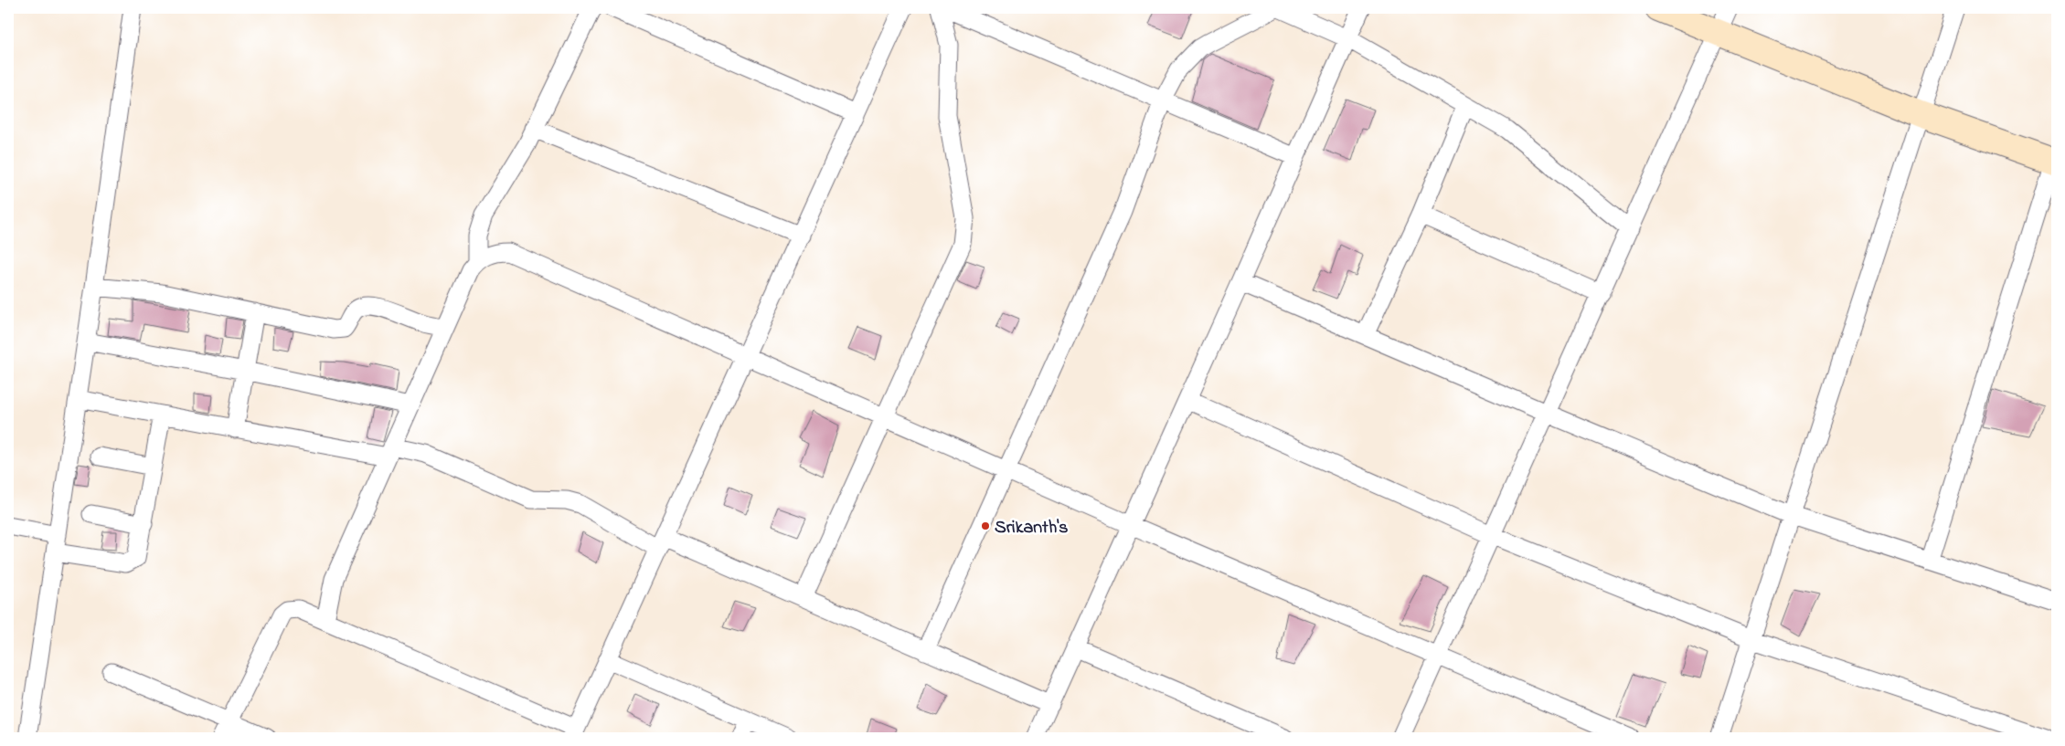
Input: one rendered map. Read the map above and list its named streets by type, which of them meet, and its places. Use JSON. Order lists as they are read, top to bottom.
{
  "places": ["Srikanth's"]
}
